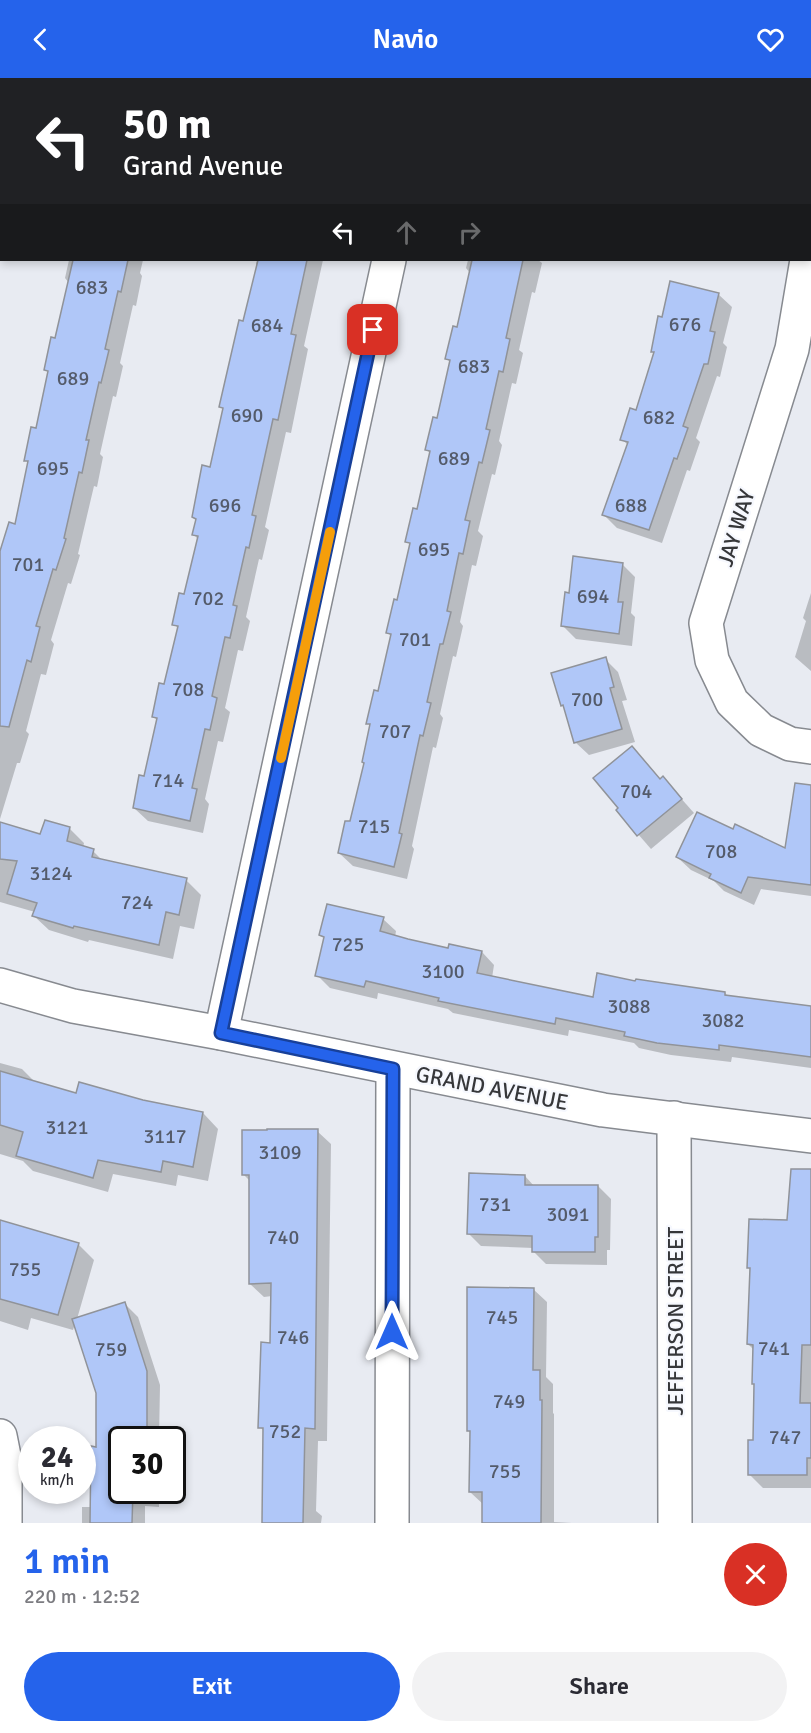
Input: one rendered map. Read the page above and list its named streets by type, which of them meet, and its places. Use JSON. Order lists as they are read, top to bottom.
{
  "streets": {
    "street": ["JAY WAY", "GRAND AVENUE", "JEFFERSON STREET"]
  },
  "crossings": [
    ["GRAND AVENUE", "JEFFERSON STREET"]
  ],
  "house_numbers": [
    "683",
    "676",
    "684",
    "683",
    "689",
    "690",
    "682",
    "689",
    "695",
    "696",
    "688",
    "695",
    "701",
    "694",
    "702",
    "701",
    "708",
    "700",
    "707",
    "714",
    "704",
    "715",
    "708",
    "3124",
    "724",
    "725",
    "3100",
    "3088",
    "3082",
    "3121",
    "3117",
    "3109",
    "731",
    "3091",
    "740",
    "755",
    "745",
    "746",
    "741",
    "759",
    "749",
    "752",
    "747",
    "755"
  ],
  "page": {
    "header": "Navio",
    "turn": ["50 m", "Grand Avenue"],
    "speed": "24 km/h",
    "limit": "30",
    "heading": ["1 min", "220 m · 12:52"],
    "buttons": ["Exit", "Share"]
  }
}
